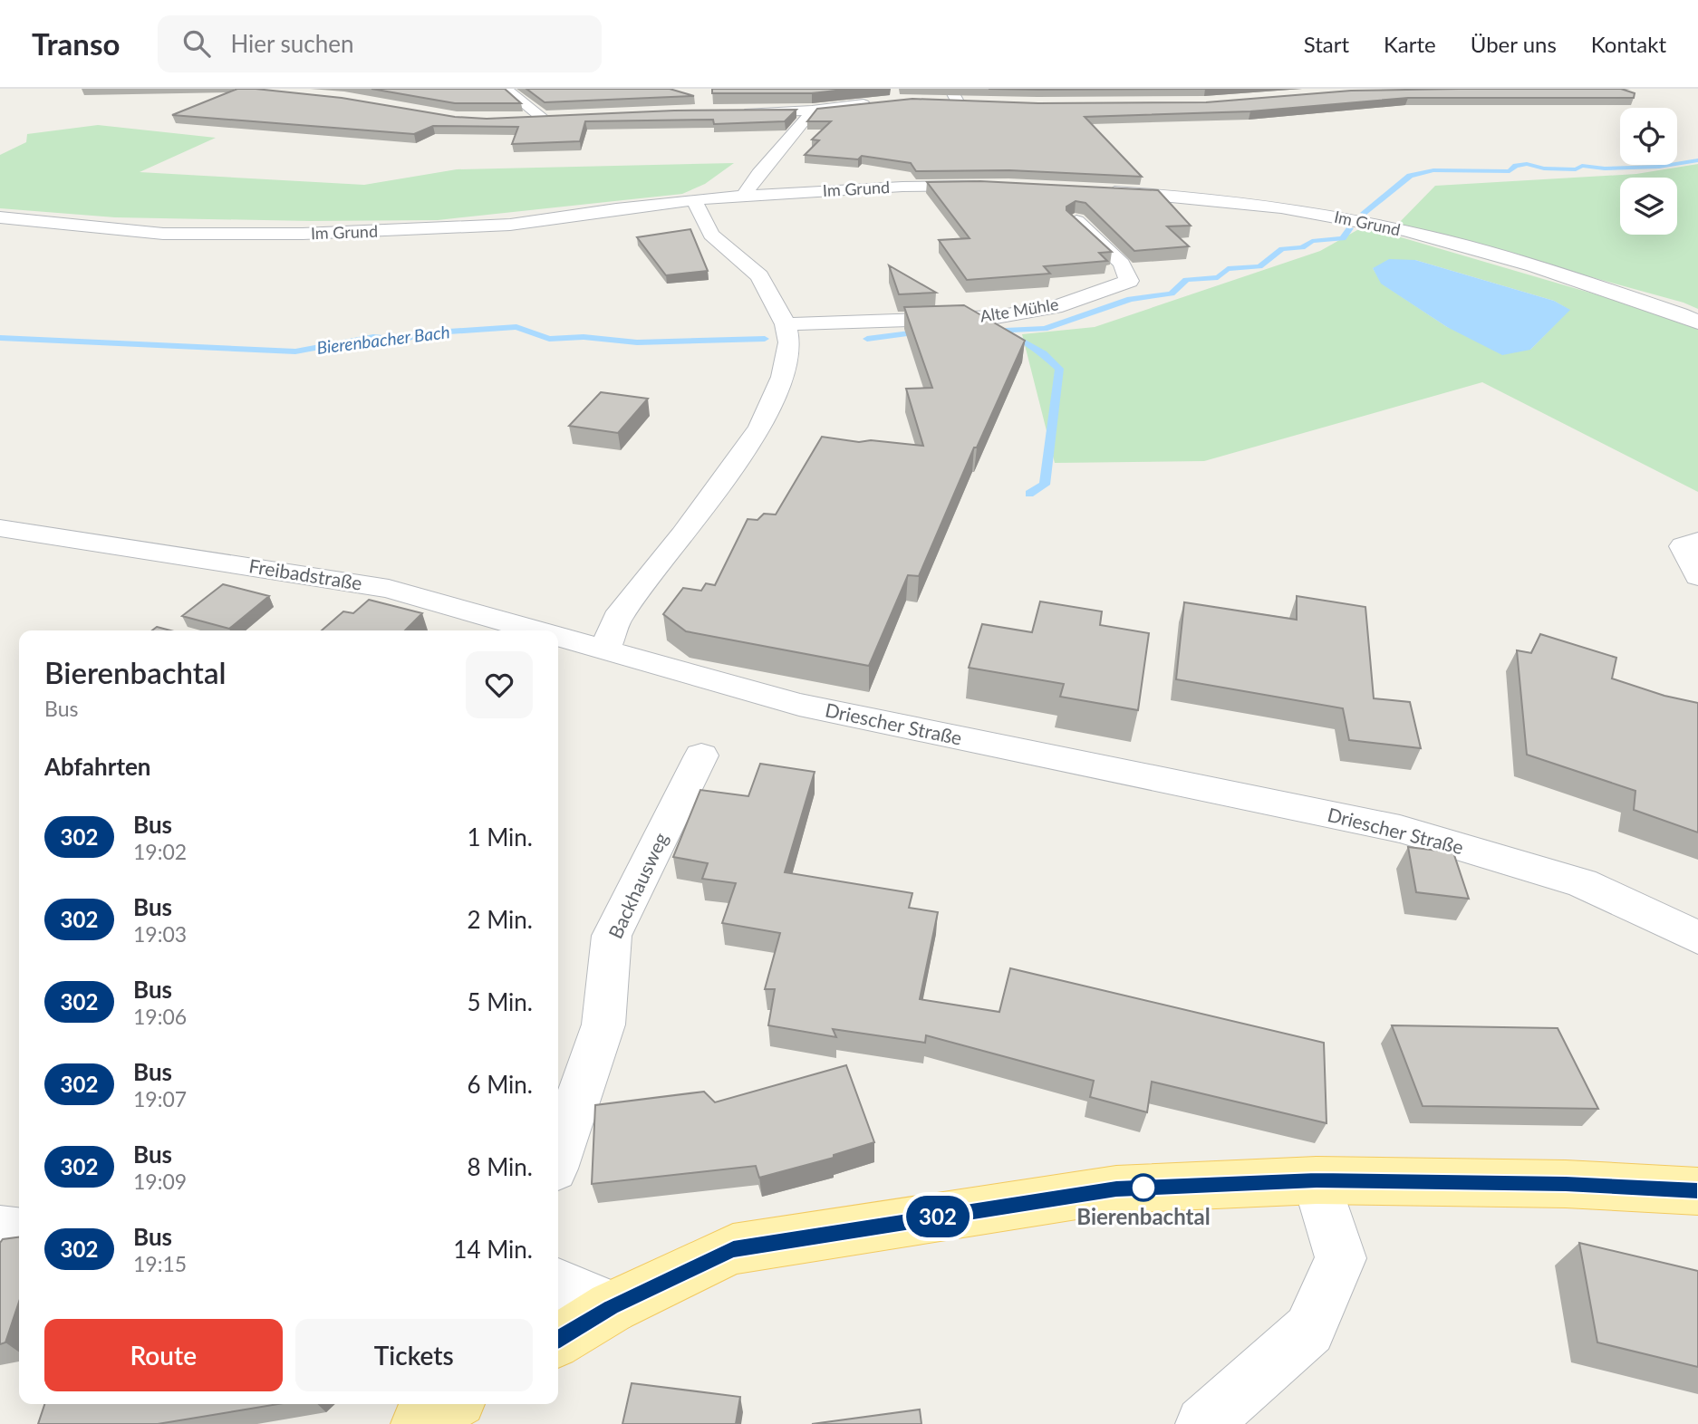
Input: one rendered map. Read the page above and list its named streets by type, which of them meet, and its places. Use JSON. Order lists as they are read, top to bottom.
{
  "streets": {
    "street": [
      "Im Grund",
      "Alte Mühle",
      "Freibadstraße",
      "Driescher Straße",
      "Backhausweg"
    ]
  },
  "crossings": [
    ["Freibadstraße", "Driescher Straße"]
  ],
  "water": ["Bierenbacher Bach"],
  "places": ["Bierenbachtal"],
  "lines": ["bus line 302"],
  "page": {
    "header": "Transo",
    "search": "Hier suchen",
    "nav": [
      "Start",
      "Karte",
      "Über uns",
      "Kontakt"
    ],
    "on_map": "302",
    "heading": [
      ["Bierenbachtal", "Bus"],
      "Abfahrten"
    ],
    "list": [
      {
        "mark": "302",
        "name": "Bus",
        "note": "19:02",
        "value": "1 Min."
      },
      {
        "mark": "302",
        "name": "Bus",
        "note": "19:03",
        "value": "2 Min."
      },
      {
        "mark": "302",
        "name": "Bus",
        "note": "19:06",
        "value": "5 Min."
      },
      {
        "mark": "302",
        "name": "Bus",
        "note": "19:07",
        "value": "6 Min."
      },
      {
        "mark": "302",
        "name": "Bus",
        "note": "19:09",
        "value": "8 Min."
      },
      {
        "mark": "302",
        "name": "Bus",
        "note": "19:15",
        "value": "14 Min."
      }
    ],
    "buttons": ["Route", "Tickets"]
  }
}
